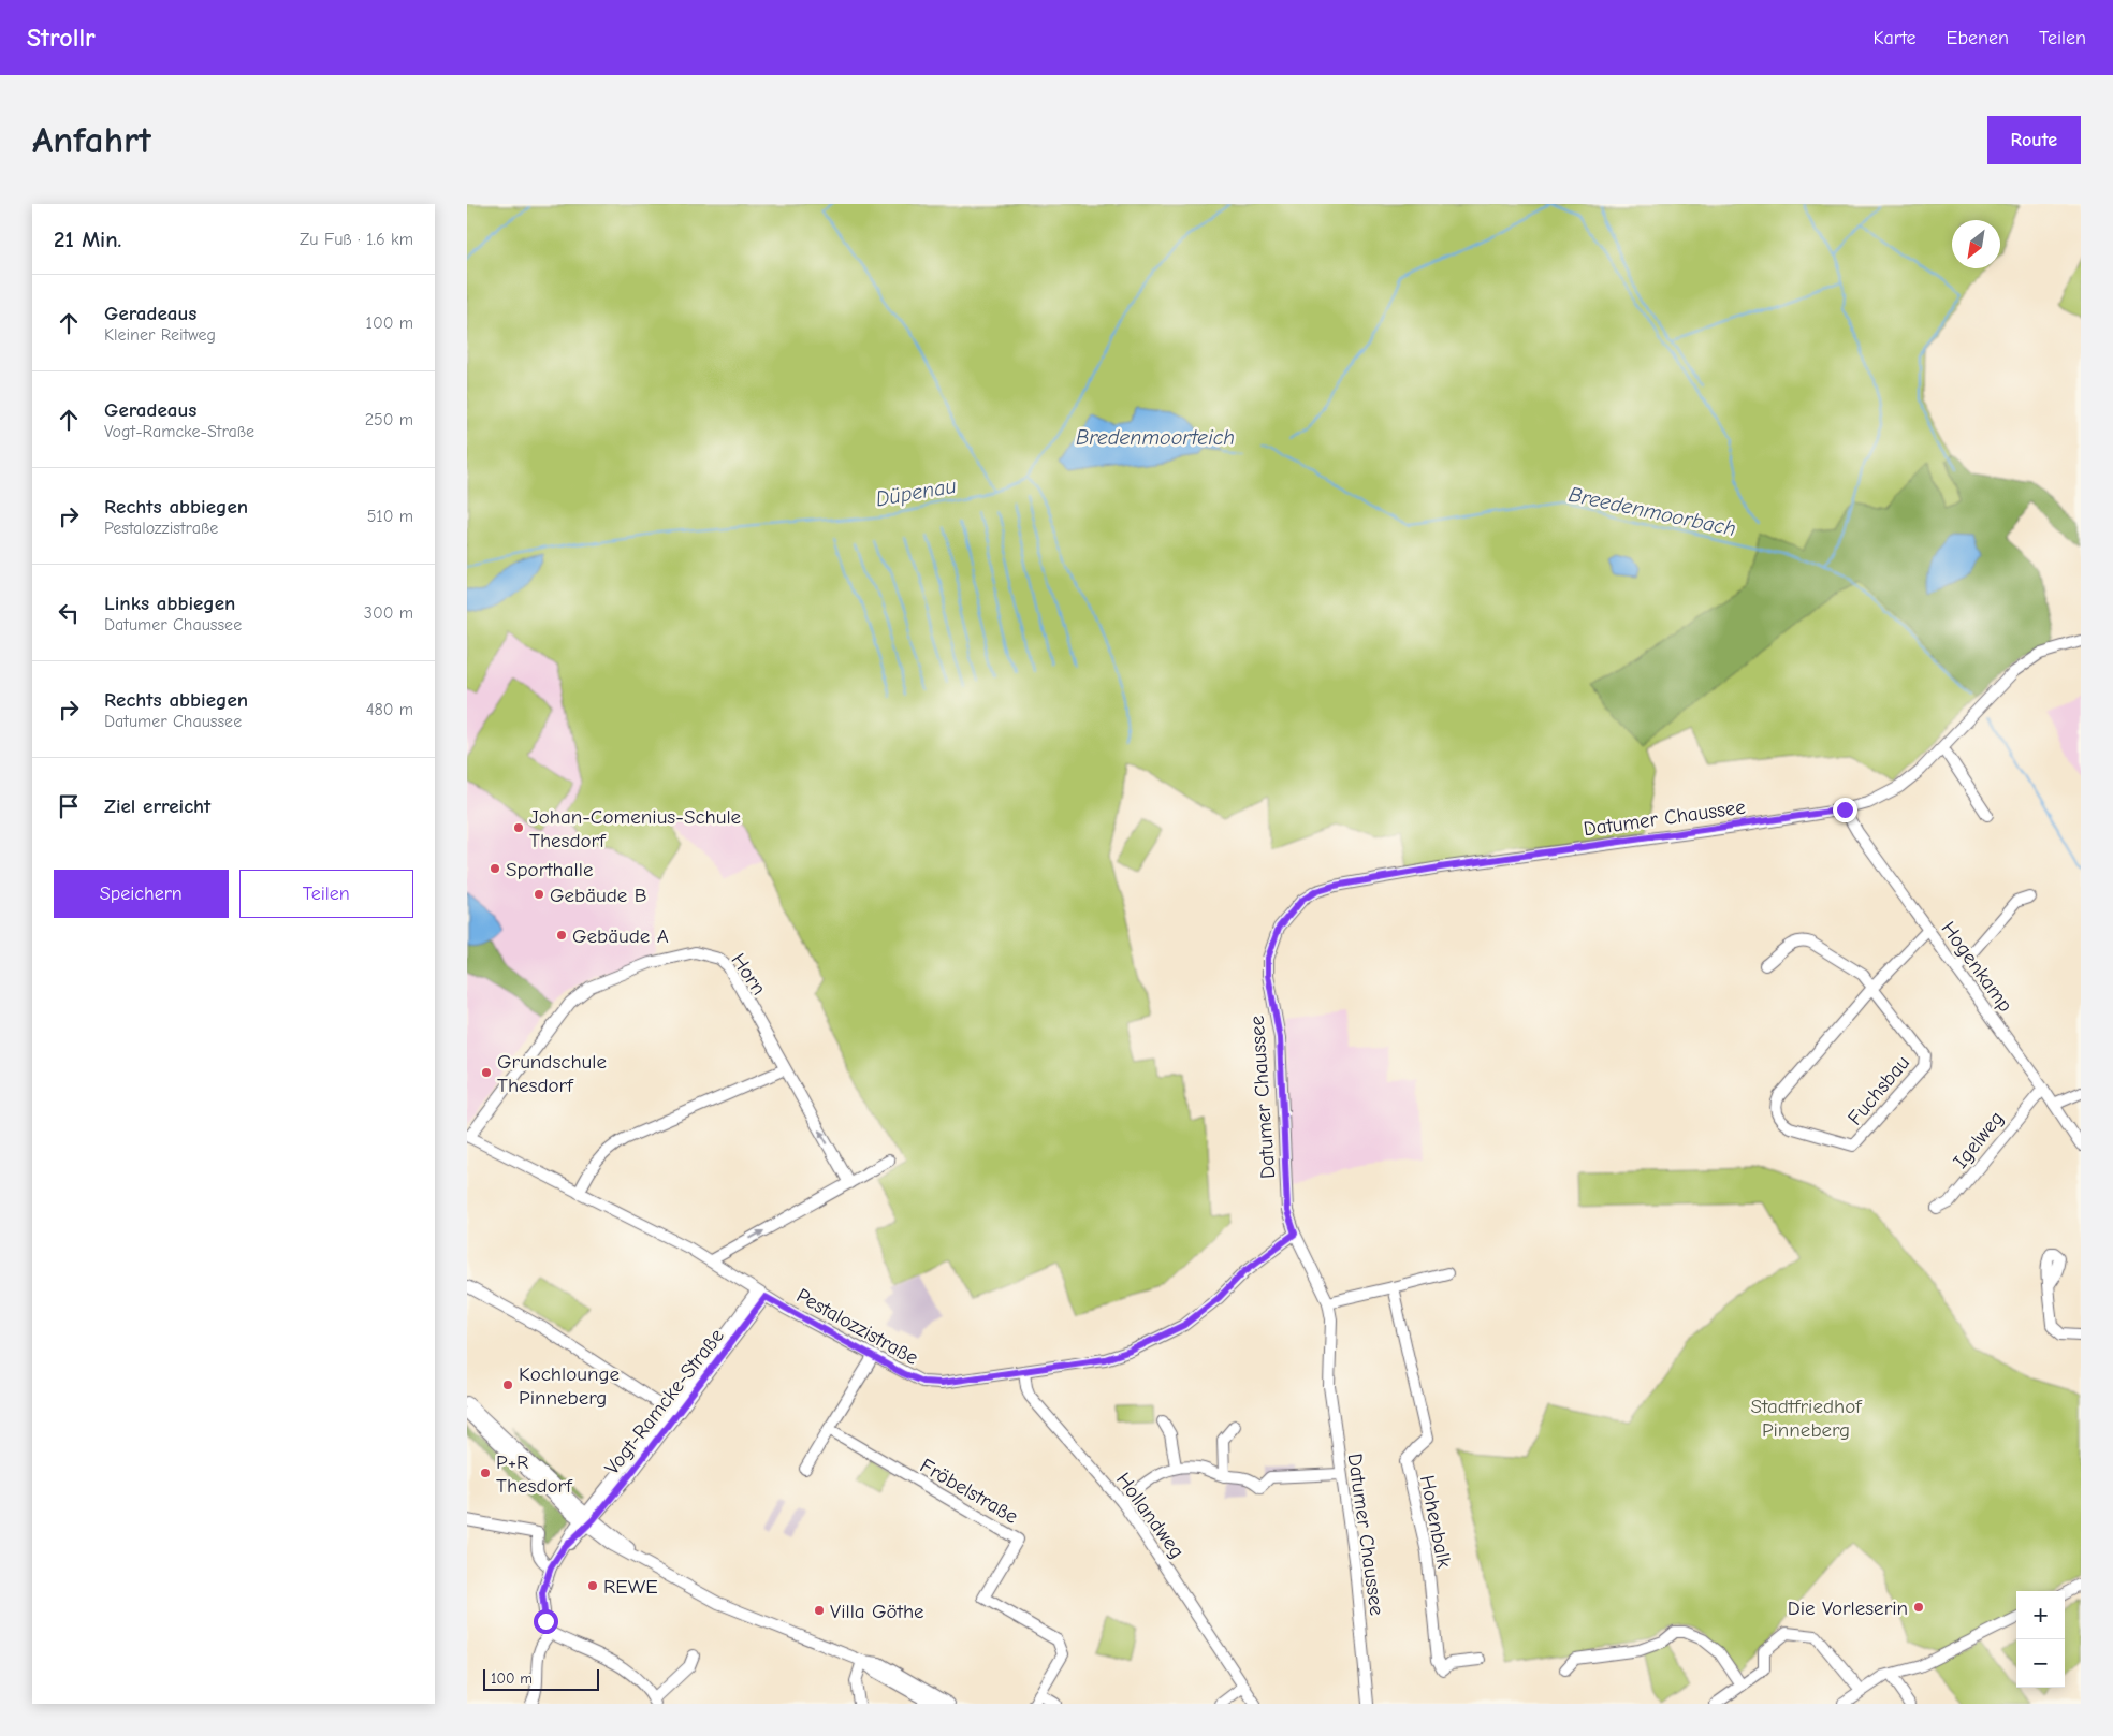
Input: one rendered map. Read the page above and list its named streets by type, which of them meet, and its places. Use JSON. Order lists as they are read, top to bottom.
{
  "streets": {
    "street": [
      "Datumer Chaussee",
      "Hogenkamp",
      "Horn",
      "Fuchsbau",
      "Igelweg",
      "Pestalozzistraße",
      "Vogt-Ramcke-Straße",
      "Fröbelstraße",
      "Hollandweg",
      "Hohenbalk"
    ]
  },
  "crossings": [
    ["Datumer Chaussee", "Hogenkamp"],
    ["Datumer Chaussee", "Pestalozzistraße"],
    ["Hogenkamp", "Fuchsbau"],
    ["Hogenkamp", "Igelweg"],
    ["Horn", "Pestalozzistraße"],
    ["Pestalozzistraße", "Vogt-Ramcke-Straße"],
    ["Pestalozzistraße", "Hollandweg"]
  ],
  "water": ["Bredenmoorteich", "Düpenau", "Breedenmoorbach"],
  "parks": ["Stadtfriedhof Pinneberg"],
  "places": [
    "Johan-Comenius-Schule Thesdorf",
    "Sporthalle",
    "Gebäude B",
    "Gebäude A",
    "Grundschule Thesdorf",
    "Kochlounge Pinneberg",
    "P+R Thesdorf",
    "REWE",
    "Die Vorleserin",
    "Villa Göthe"
  ],
  "scale_bar": "100 m",
  "north": "bottom left",
  "page": {
    "header": "Strollr",
    "nav": ["Karte", "Ebenen", "Teilen"],
    "buttons": [
      "Route",
      ["Speichern", "Teilen"]
    ],
    "title": "Anfahrt",
    "heading": ["21 Min.", "Zu Fuß · 1.6 km"],
    "list": [
      ["Geradeaus", "Kleiner Reitweg", "100 m"],
      ["Geradeaus", "Vogt-Ramcke-Straße", "250 m"],
      ["Rechts abbiegen", "Pestalozzistraße", "510 m"],
      ["Links abbiegen", "Datumer Chaussee", "300 m"],
      ["Rechts abbiegen", "Datumer Chaussee", "480 m"],
      "Ziel erreicht"
    ],
    "map_buttons": ["+", "−"],
    "scale": "100 m"
  }
}
